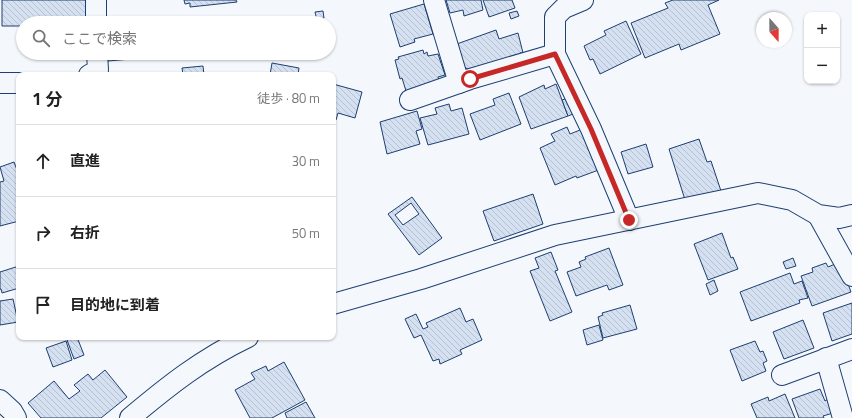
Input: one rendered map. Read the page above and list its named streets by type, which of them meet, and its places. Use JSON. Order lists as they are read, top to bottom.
{
  "north": "bottom",
  "page": {
    "map_buttons": ["+", "−"],
    "search": "ここで検索",
    "heading": ["1 分", "徒歩 · 80 m"],
    "list": [
      ["直進", "30 m"],
      ["右折", "50 m"],
      "目的地に到着"
    ]
  }
}
